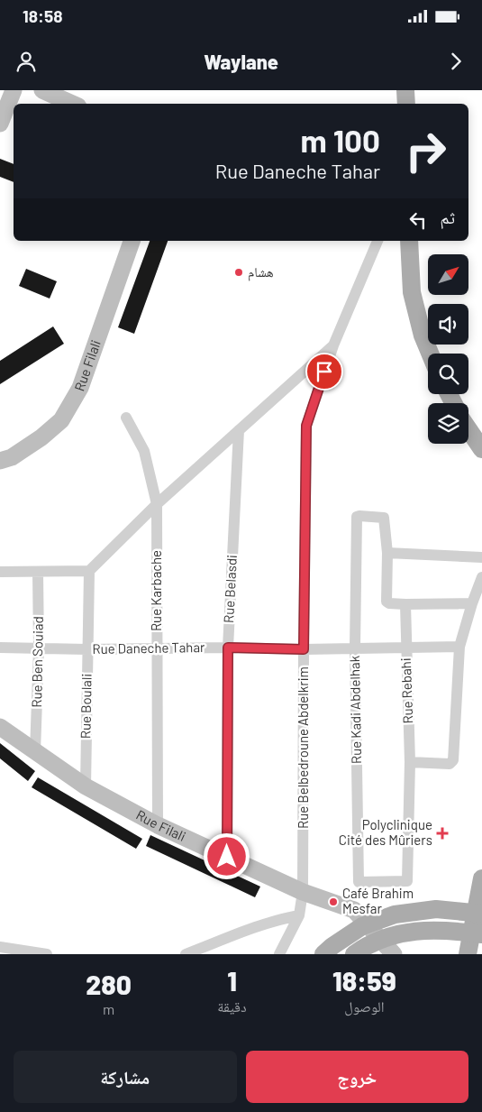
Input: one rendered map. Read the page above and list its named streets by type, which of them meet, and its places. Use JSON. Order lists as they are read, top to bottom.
{
  "streets": {
    "street": [
      "Rue Filali",
      "Rue Belasdi",
      "Rue Karbache",
      "Rue Daneche Tahar",
      "Rue Ben Souiad",
      "Rue Rebahi",
      "Rue Boulali",
      "Rue Kadi Abdelhak",
      "Rue Belbedroune Abdelkrim"
    ]
  },
  "crossings": [
    ["Rue Filali", "Rue Belasdi"],
    ["Rue Filali", "Rue Karbache"],
    ["Rue Filali", "Rue Ben Souiad"],
    ["Rue Filali", "Rue Boulali"],
    ["Rue Filali", "Rue Belbedroune Abdelkrim"],
    ["Rue Belasdi", "Rue Daneche Tahar"],
    ["Rue Karbache", "Rue Daneche Tahar"],
    ["Rue Daneche Tahar", "Rue Ben Souiad"],
    ["Rue Daneche Tahar", "Rue Rebahi"],
    ["Rue Daneche Tahar", "Rue Boulali"],
    ["Rue Daneche Tahar", "Rue Kadi Abdelhak"],
    ["Rue Daneche Tahar", "Rue Belbedroune Abdelkrim"],
    ["Rue Rebahi", "Rue Kadi Abdelhak"]
  ],
  "places": {
    "other": ["هشام", "Café Brahim Mesfar"],
    "health": ["Polyclinique Cité des Mûriers"]
  },
  "north": "top right",
  "page": {
    "status": "18:58",
    "header": "Waylane",
    "turn": ["100 m", "Rue Daneche Tahar"],
    "then": "ثم",
    "eta": [
      "18:59",
      "الوصول",
      "1",
      "دقيقة",
      "280",
      "m"
    ],
    "buttons": ["خروج", "مشاركة"]
  }
}
